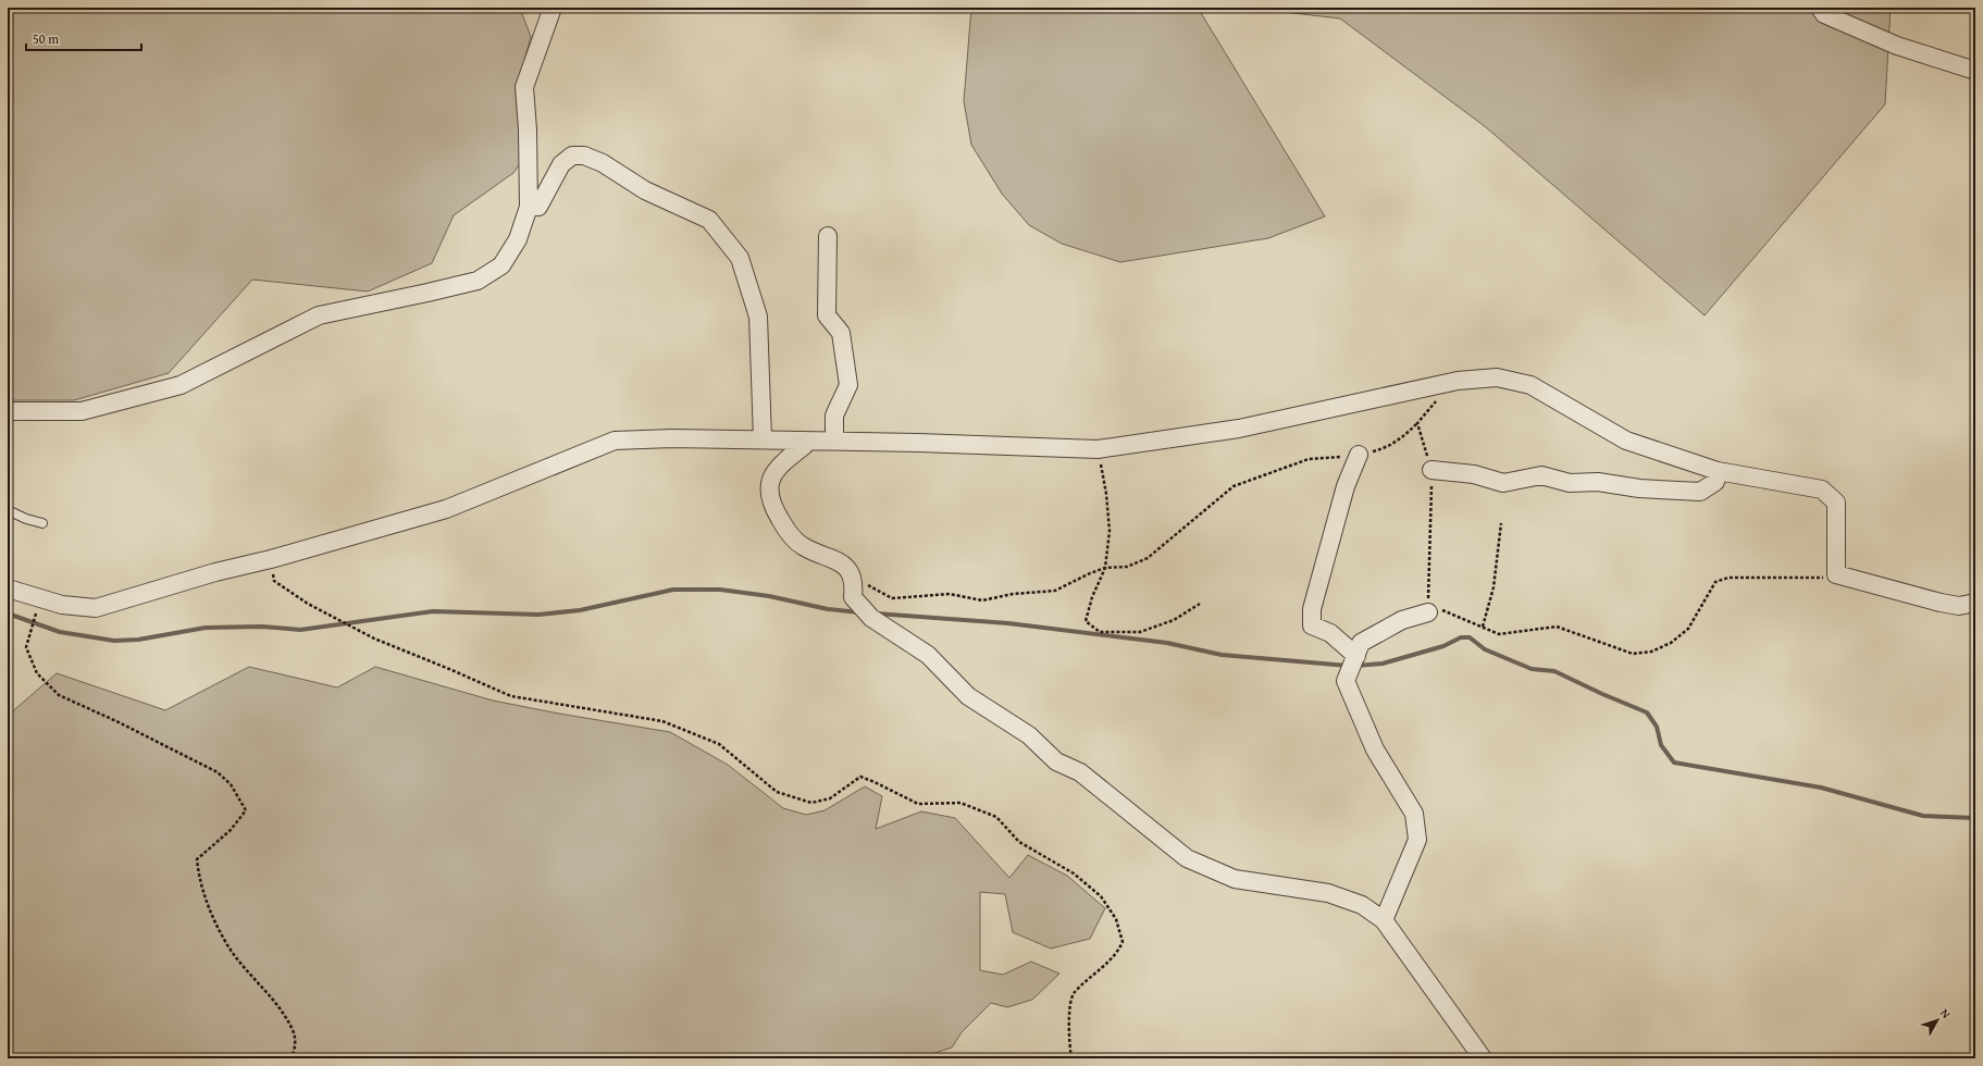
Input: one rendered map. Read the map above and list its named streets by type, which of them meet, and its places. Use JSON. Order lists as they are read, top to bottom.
{
  "scale_bar": "50 m",
  "north": "top right"
}
